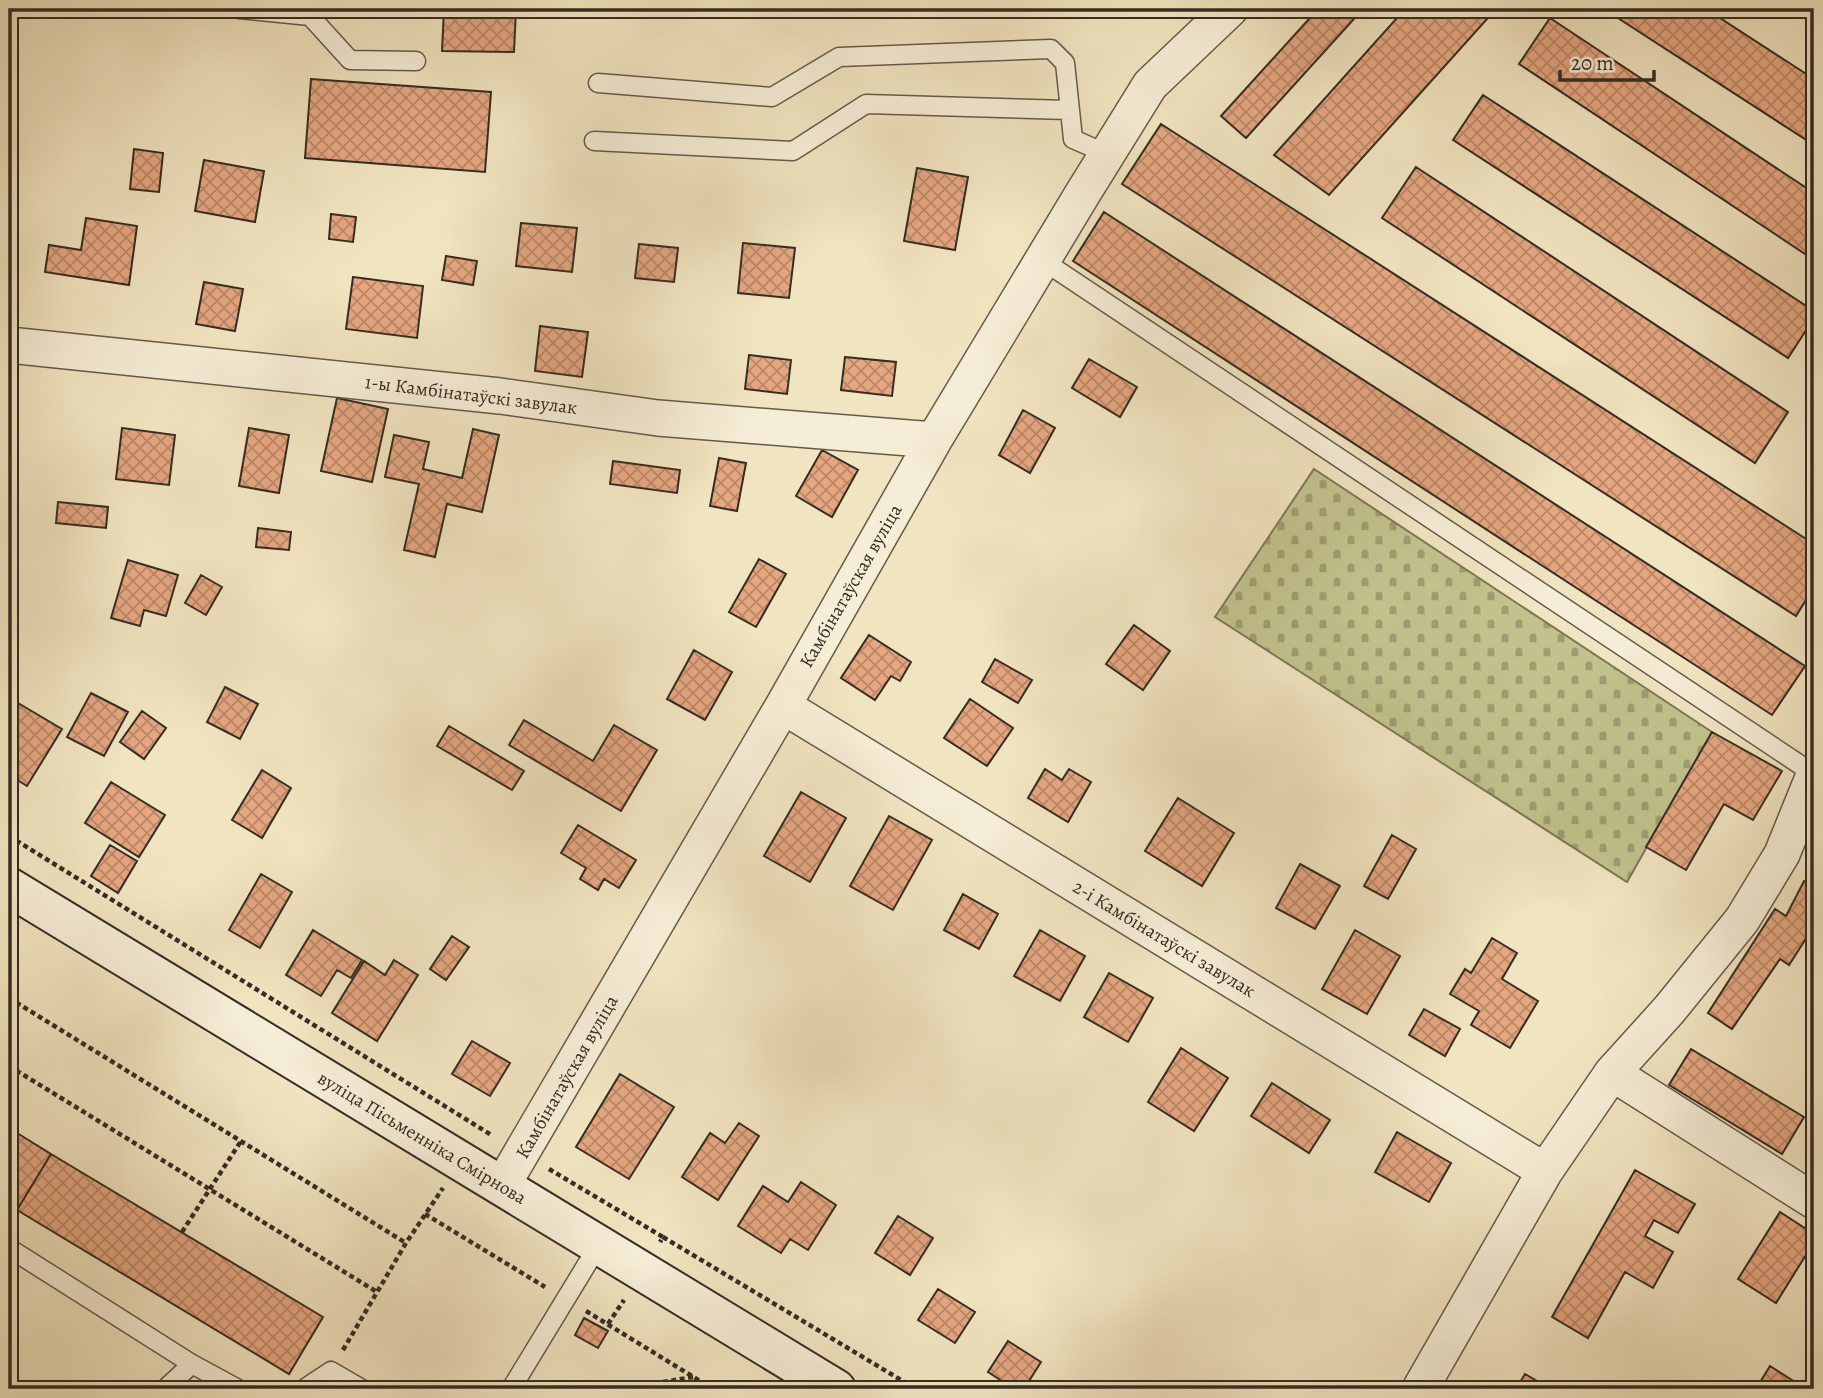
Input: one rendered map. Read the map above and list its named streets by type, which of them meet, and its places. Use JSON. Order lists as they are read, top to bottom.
{
  "streets": {
    "main road": ["вуліца Пісьменніка Смірнова"],
    "street": ["1-ы Камбінатаўскі завулак", "Камбінатаўская вуліца", "2-і Камбінатаўскі завулак"]
  },
  "crossings": [
    ["1-ы Камбінатаўскі завулак", "Камбінатаўская вуліца"],
    ["Камбінатаўская вуліца", "2-і Камбінатаўскі завулак"],
    ["Камбінатаўская вуліца", "вуліца Пісьменніка Смірнова"]
  ],
  "scale_bar": "20 m"
}
